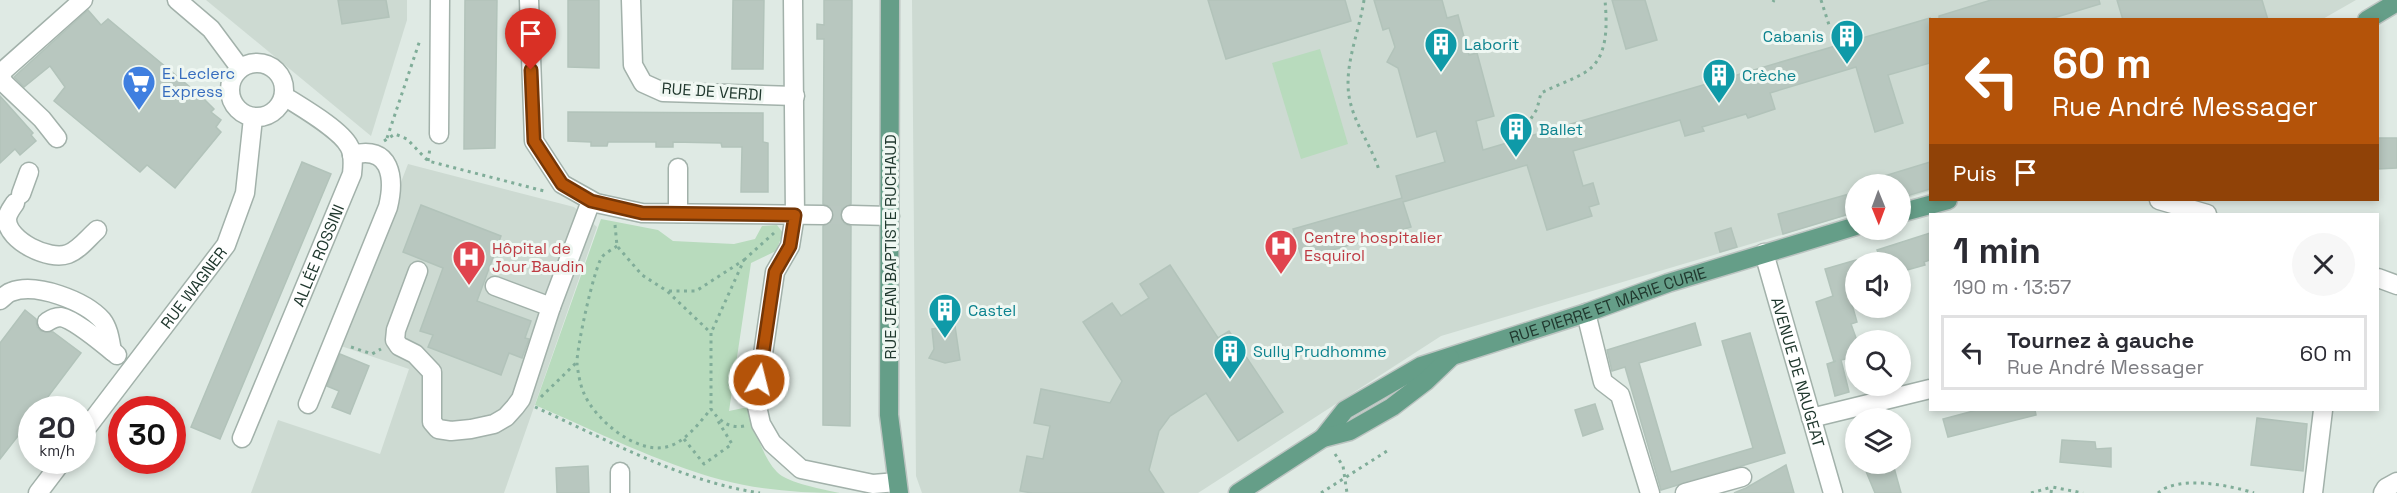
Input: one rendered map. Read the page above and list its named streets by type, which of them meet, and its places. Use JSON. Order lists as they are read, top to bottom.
{
  "streets": {
    "main road": ["RUE JEAN BAPTISTE RUCHAUD", "RUE PIERRE ET MARIE CURIE"],
    "street": [
      "RUE DE VERDI",
      "ALLÉE ROSSINI",
      "RUE WAGNER",
      "AVENUE DE NAUGEAT"
    ]
  },
  "crossings": [
    ["RUE PIERRE ET MARIE CURIE", "AVENUE DE NAUGEAT"]
  ],
  "places": {
    "building": [
      "Cabanis",
      "Laborit",
      "Crèche",
      "Ballet",
      "Castel",
      "Sully Prudhomme"
    ],
    "supermarket": ["E. Leclerc Express"],
    "hospital": ["Centre hospitalier Esquirol", "Hôpital de Jour Baudin"]
  },
  "north": "bottom",
  "page": {
    "turn": ["60 m", "Rue André Messager"],
    "then": "Puis",
    "heading": ["1 min", "190 m · 13:57"],
    "list": [
      {
        "name": "Tournez à gauche",
        "note": "Rue André Messager",
        "value": "60 m"
      }
    ],
    "speed": "20 km/h",
    "limit": "30"
  }
}
